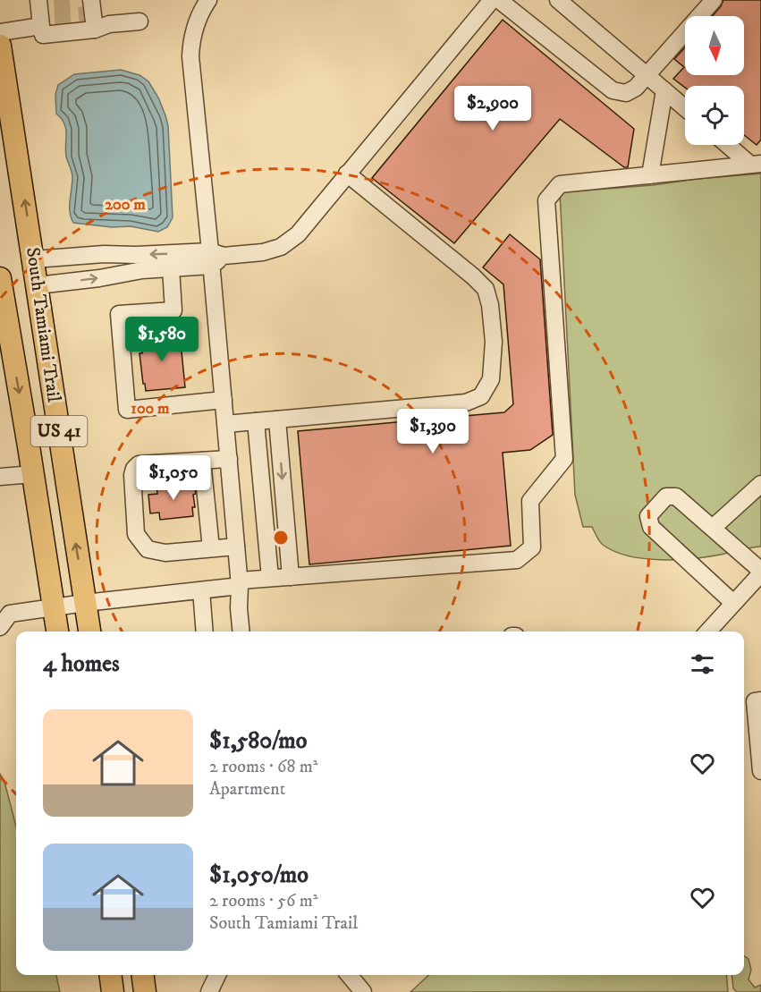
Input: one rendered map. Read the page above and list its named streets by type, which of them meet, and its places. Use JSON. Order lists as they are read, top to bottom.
{
  "streets": {
    "main road": ["South Tamiami Trail", "US 41"]
  },
  "north": "bottom",
  "page": {
    "price": [
      "$2,900",
      "$1,580",
      "$1,390",
      "$1,050"
    ],
    "heading": "4 homes",
    "list": [
      {
        "name": "$1,580/mo",
        "note": "2 rooms · 68 m² · Apartment"
      },
      {
        "name": "$1,050/mo",
        "note": "2 rooms · 56 m² · South Tamiami Trail"
      }
    ]
  },
  "rings": ["200 m", "100 m"]
}
